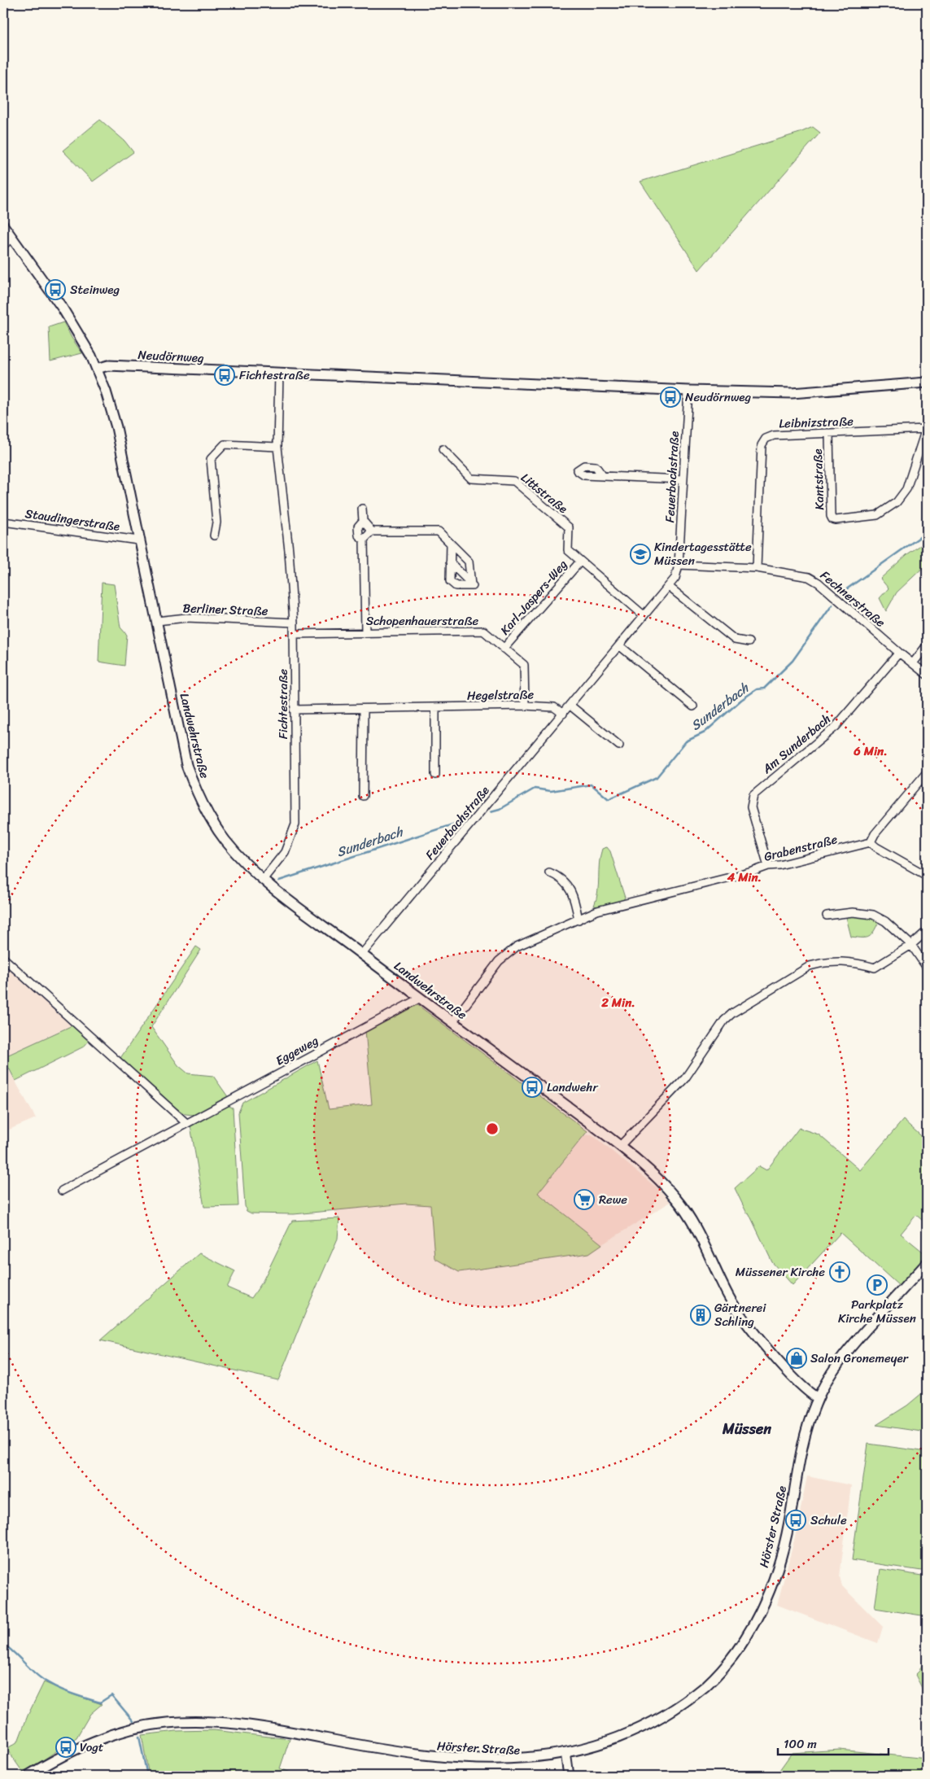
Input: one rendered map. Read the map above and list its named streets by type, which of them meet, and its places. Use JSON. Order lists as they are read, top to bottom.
{
  "streets": {
    "street": [
      "Neudörnweg",
      "Leibnizstraße",
      "Feuerbachstraße",
      "Kantstraße",
      "Littstraße",
      "Staudingerstraße",
      "Karl-Jaspers-Weg",
      "Fechnerstraße",
      "Berliner Straße",
      "Schopenhauerstraße",
      "Hegelstraße",
      "Fichtestraße",
      "Landwehrstraße",
      "Am Sunderbach",
      "Grabenstraße",
      "Eggeweg",
      "Hörster Straße"
    ]
  },
  "crossings": [
    ["Neudörnweg", "Feuerbachstraße"],
    ["Neudörnweg", "Fichtestraße"],
    ["Leibnizstraße", "Kantstraße"],
    ["Leibnizstraße", "Fechnerstraße"],
    ["Feuerbachstraße", "Littstraße"],
    ["Feuerbachstraße", "Fechnerstraße"],
    ["Feuerbachstraße", "Hegelstraße"],
    ["Feuerbachstraße", "Landwehrstraße"],
    ["Littstraße", "Karl-Jaspers-Weg"],
    ["Staudingerstraße", "Landwehrstraße"],
    ["Karl-Jaspers-Weg", "Schopenhauerstraße"],
    ["Fechnerstraße", "Am Sunderbach"],
    ["Berliner Straße", "Fichtestraße"],
    ["Berliner Straße", "Landwehrstraße"],
    ["Schopenhauerstraße", "Hegelstraße"],
    ["Schopenhauerstraße", "Fichtestraße"],
    ["Hegelstraße", "Fichtestraße"],
    ["Fichtestraße", "Landwehrstraße"],
    ["Landwehrstraße", "Grabenstraße"],
    ["Landwehrstraße", "Eggeweg"],
    ["Landwehrstraße", "Hörster Straße"],
    ["Am Sunderbach", "Grabenstraße"]
  ],
  "districts": ["Müssen"],
  "water": ["Sunderbach"],
  "places": {
    "bus stop": [
      "Steinweg",
      "Fichtestraße",
      "Neudörnweg",
      "Landwehr",
      "Schule",
      "Vogt"
    ],
    "school or university": ["Kindertagesstätte Müssen"],
    "supermarket": ["Rewe"],
    "church": ["Müssener Kirche"],
    "parking": ["Parkplatz Kirche Müssen"],
    "building": ["Gärtnerei Schling"],
    "shop": ["Salon Gronemeyer"]
  },
  "scale_bar": "100 m",
  "rings": ["6 Min.", "4 Min.", "2 Min."]
}
